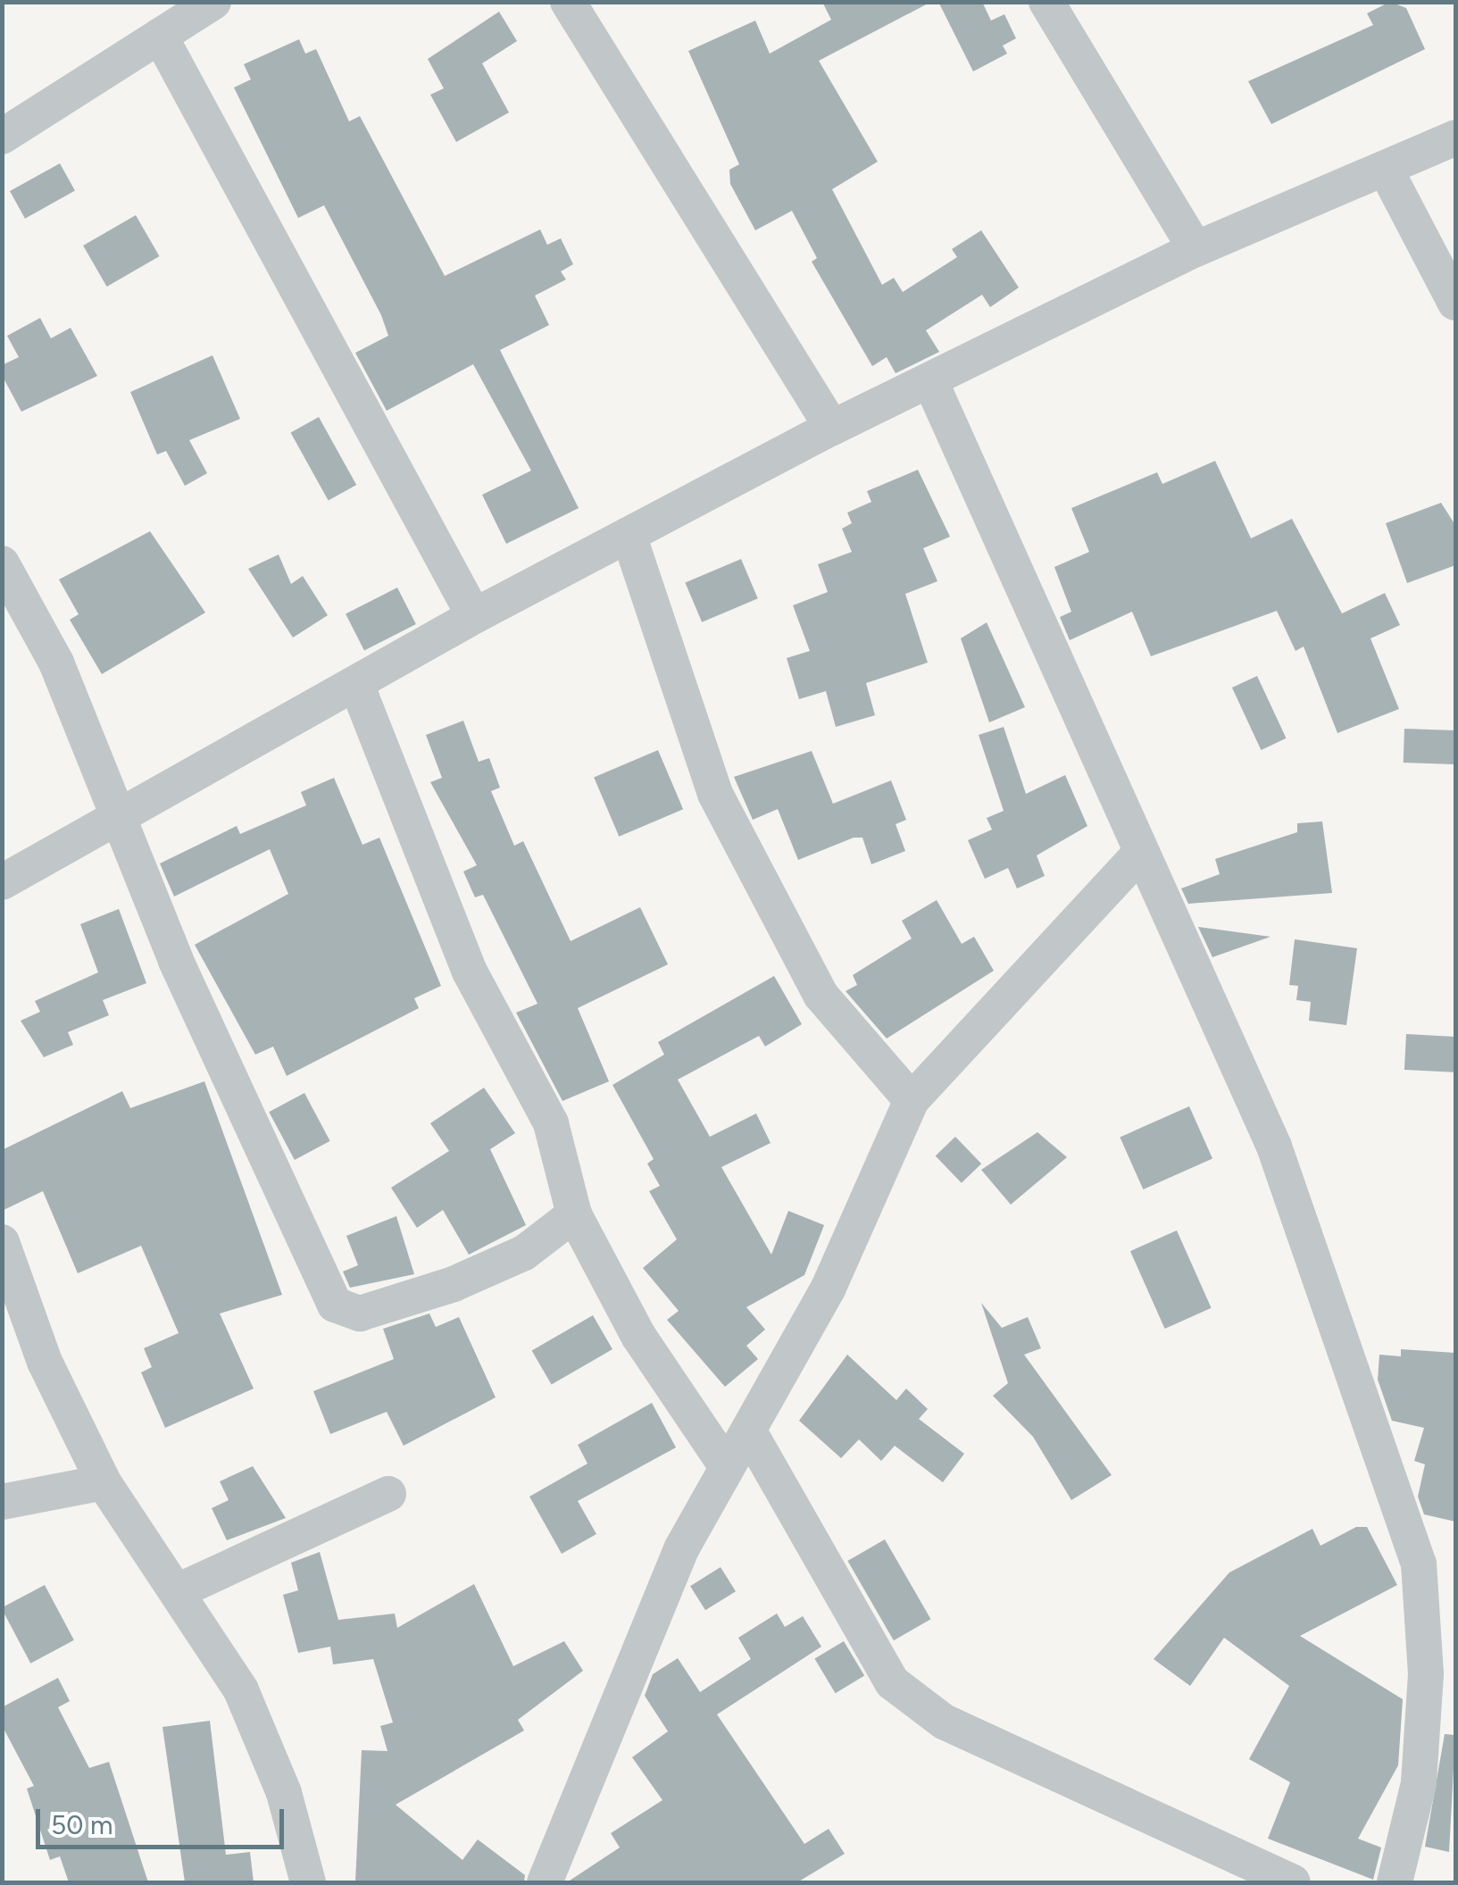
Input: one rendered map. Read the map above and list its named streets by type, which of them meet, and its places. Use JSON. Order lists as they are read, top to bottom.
{
  "scale_bar": "50 m"
}
